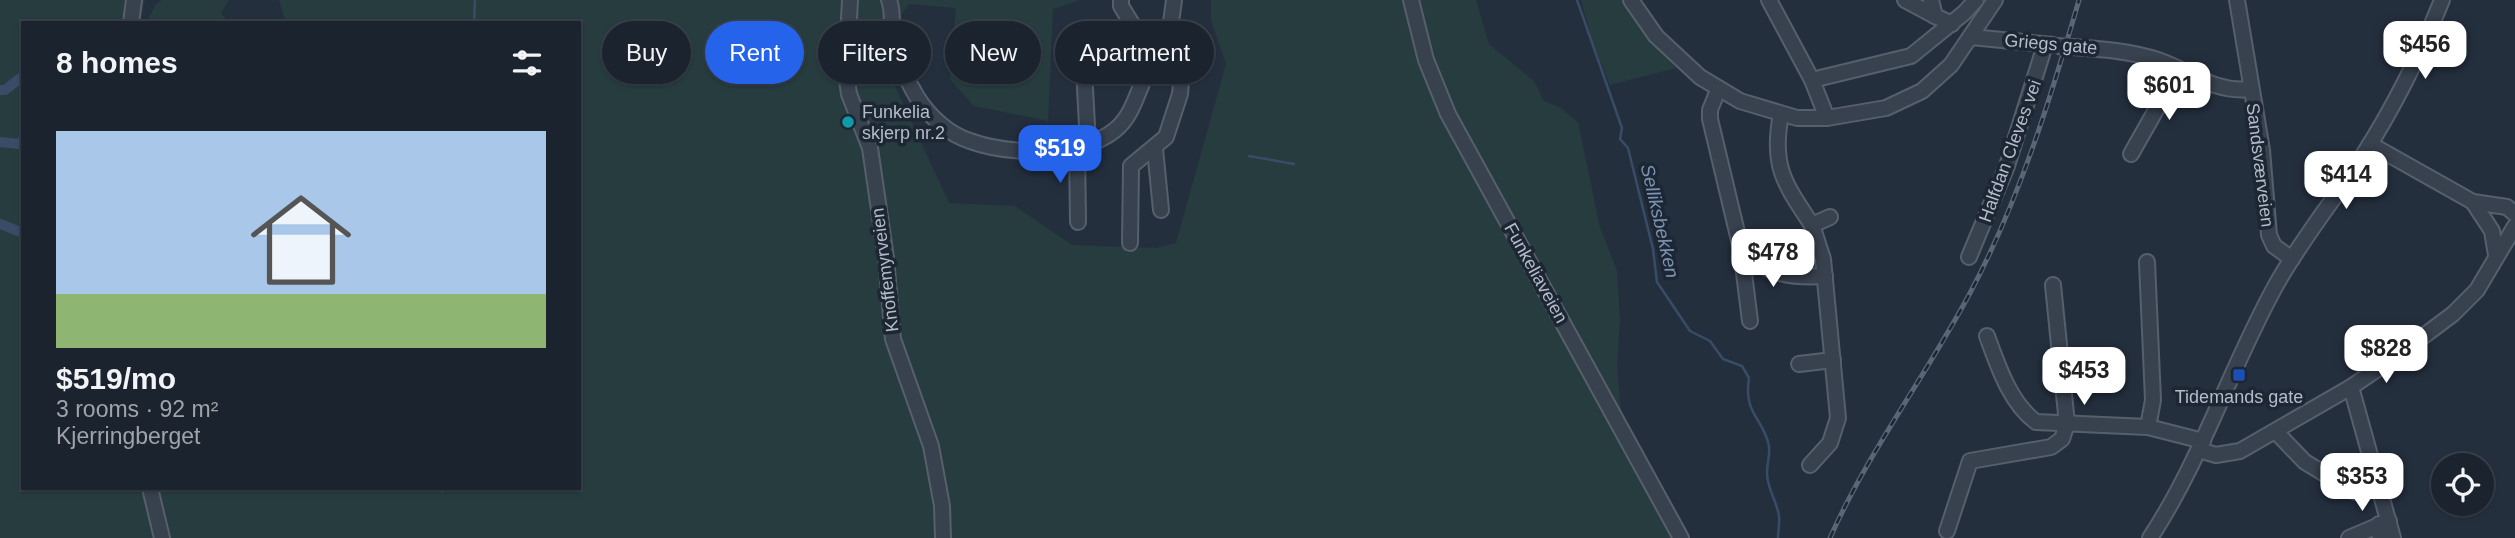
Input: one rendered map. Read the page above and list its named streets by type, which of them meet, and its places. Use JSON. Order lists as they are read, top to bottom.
{
  "streets": {
    "street": [
      "Griegs gate",
      "Halfdan Cleves vei",
      "Sandsværveien",
      "Knoffemyrveien",
      "Funkeliaveien"
    ]
  },
  "crossings": [
    ["Griegs gate", "Halfdan Cleves vei"],
    ["Griegs gate", "Sandsværveien"]
  ],
  "water": ["Selliksbekken"],
  "places": {
    "other": ["Funkelia skjerp nr.2"],
    "transit": ["Tidemands gate"]
  },
  "page": {
    "price": [
      "$456",
      "$601",
      "$519",
      "$414",
      "$478",
      "$828",
      "$453",
      "$353"
    ],
    "chip": [
      "Buy",
      "Rent",
      "Filters",
      "New",
      "Apartment"
    ],
    "heading": "8 homes",
    "list": [
      {
        "name": "$519/mo",
        "note": "3 rooms · 92 m² · Kjerringberget"
      }
    ]
  }
}
